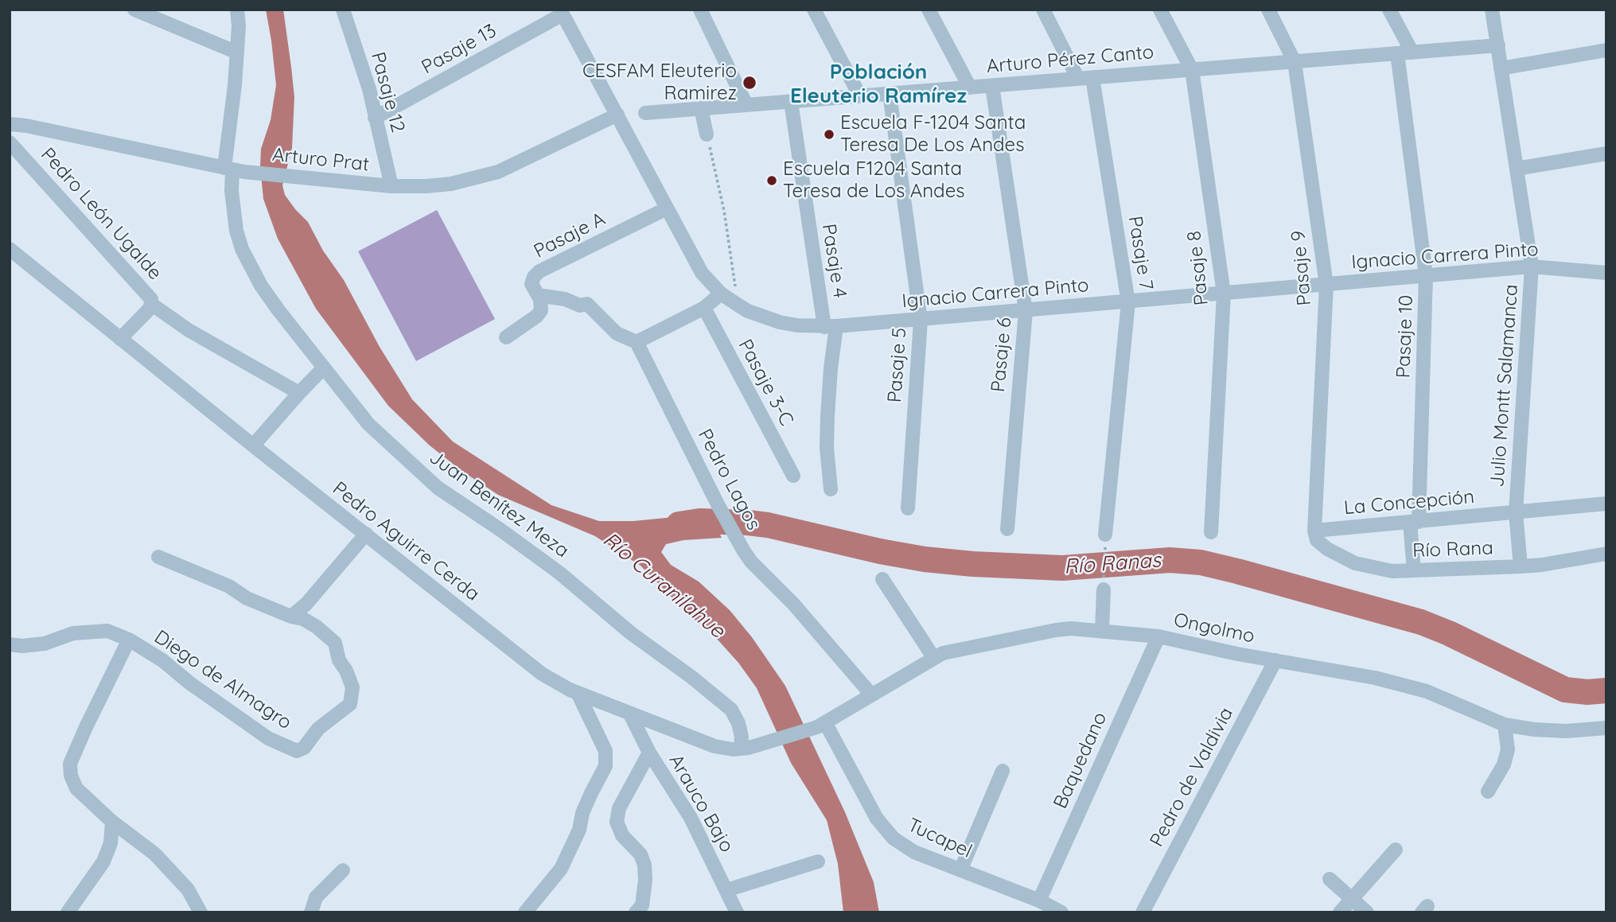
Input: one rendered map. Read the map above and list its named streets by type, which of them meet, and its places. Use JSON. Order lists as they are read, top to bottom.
{
  "streets": {
    "street": [
      "Pasaje 13",
      "Arturo Pérez Canto",
      "Pasaje 12",
      "Arturo Prat",
      "Pedro León Ugalde",
      "Pasaje A",
      "Pasaje 7",
      "Ignacio Carrera Pinto",
      "Pasaje 4",
      "Pasaje 8",
      "Pasaje 9",
      "Pasaje 10",
      "Pasaje 6",
      "Pasaje 5",
      "Pasaje 3-C",
      "Julio Montt Salamanca",
      "Pedro Lagos",
      "La Concepción",
      "Juan Benítez Meza",
      "Pedro Aguirre Cerda",
      "Río Rana",
      "Ongolmo",
      "Diego de Almagro",
      "Baquedano",
      "Pedro de Valdivia",
      "Arauco Bajo",
      "Tucapel"
    ]
  },
  "crossings": [
    ["Pasaje 13", "Pasaje 12"],
    ["Pasaje 13", "Ignacio Carrera Pinto"],
    ["Arturo Pérez Canto", "Pasaje 7"],
    ["Arturo Pérez Canto", "Pasaje 4"],
    ["Arturo Pérez Canto", "Pasaje 8"],
    ["Arturo Pérez Canto", "Pasaje 9"],
    ["Arturo Pérez Canto", "Pasaje 10"],
    ["Arturo Pérez Canto", "Pasaje 6"],
    ["Arturo Pérez Canto", "Pasaje 5"],
    ["Arturo Pérez Canto", "Julio Montt Salamanca"],
    ["Pasaje 12", "Arturo Prat"],
    ["Arturo Prat", "Ignacio Carrera Pinto"],
    ["Arturo Prat", "Juan Benítez Meza"],
    ["Pedro León Ugalde", "Pedro Aguirre Cerda"],
    ["Pasaje A", "Ignacio Carrera Pinto"],
    ["Pasaje 7", "Ignacio Carrera Pinto"],
    ["Ignacio Carrera Pinto", "Pasaje 4"],
    ["Ignacio Carrera Pinto", "Pasaje 8"],
    ["Ignacio Carrera Pinto", "Pasaje 9"],
    ["Ignacio Carrera Pinto", "Pasaje 10"],
    ["Ignacio Carrera Pinto", "Pasaje 6"],
    ["Ignacio Carrera Pinto", "Pasaje 5"],
    ["Ignacio Carrera Pinto", "Julio Montt Salamanca"],
    ["Pasaje 9", "La Concepción"],
    ["Pasaje 9", "Río Rana"],
    ["Pasaje 10", "La Concepción"],
    ["Pasaje 10", "Río Rana"],
    ["Julio Montt Salamanca", "La Concepción"],
    ["Julio Montt Salamanca", "Río Rana"],
    ["Pedro Lagos", "Ongolmo"],
    ["La Concepción", "Río Rana"],
    ["Juan Benítez Meza", "Pedro Aguirre Cerda"],
    ["Pedro Aguirre Cerda", "Ongolmo"],
    ["Pedro Aguirre Cerda", "Arauco Bajo"],
    ["Pedro Aguirre Cerda", "Tucapel"],
    ["Ongolmo", "Baquedano"],
    ["Ongolmo", "Pedro de Valdivia"],
    ["Ongolmo", "Tucapel"],
    ["Baquedano", "Tucapel"]
  ],
  "districts": ["Población Eleuterio Ramírez"],
  "water": ["Río Ranas", "Río Curanilahue"],
  "places": ["CESFAM Eleuterio Ramirez", "Escuela F-1204 Santa Teresa De Los Andes", "Escuela F1204 Santa Teresa de Los Andes"]
}
